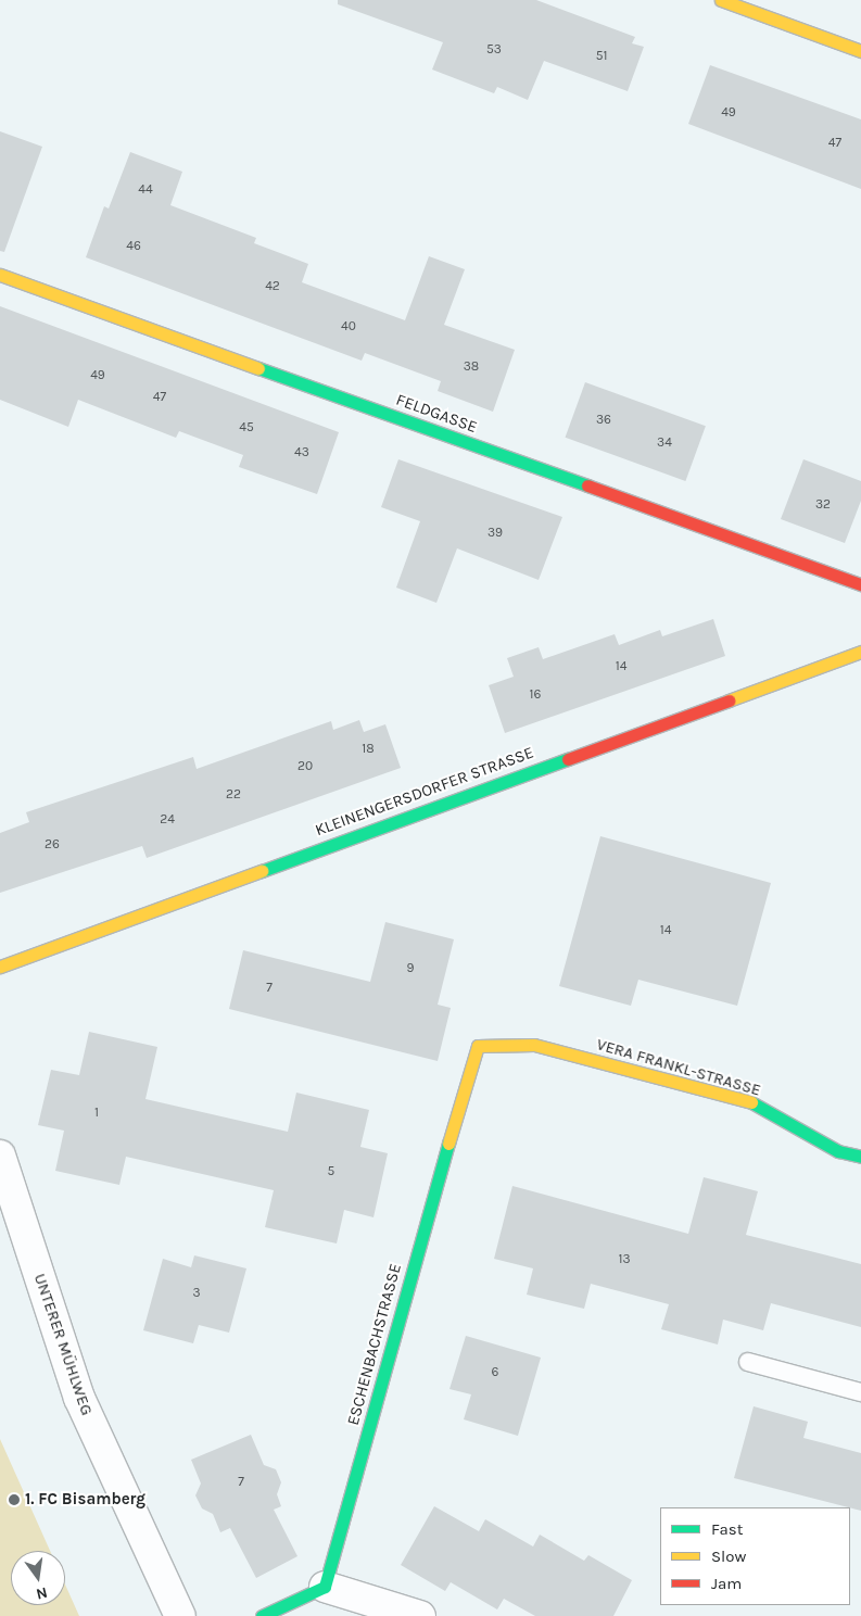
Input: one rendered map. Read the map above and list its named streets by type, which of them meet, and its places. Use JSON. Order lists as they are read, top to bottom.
{
  "streets": {
    "street": [
      "FELDGASSE",
      "KLEINENGERSDORFER STRASSE",
      "VERA FRANKL-STRASSE",
      "UNTERER MÜHLWEG",
      "ESCHENBACHSTRASSE"
    ]
  },
  "crossings": [
    ["VERA FRANKL-STRASSE", "ESCHENBACHSTRASSE"]
  ],
  "places": ["1. FC Bisamberg"],
  "house_numbers": [
    "53",
    "51",
    "49",
    "47",
    "44",
    "46",
    "42",
    "40",
    "38",
    "49",
    "47",
    "36",
    "45",
    "34",
    "43",
    "32",
    "39",
    "14",
    "16",
    "18",
    "20",
    "22",
    "24",
    "26",
    "14",
    "9",
    "7",
    "1",
    "5",
    "13",
    "3",
    "6",
    "7"
  ],
  "legend": ["Fast", "Slow", "Jam"],
  "north": "bottom"
}
